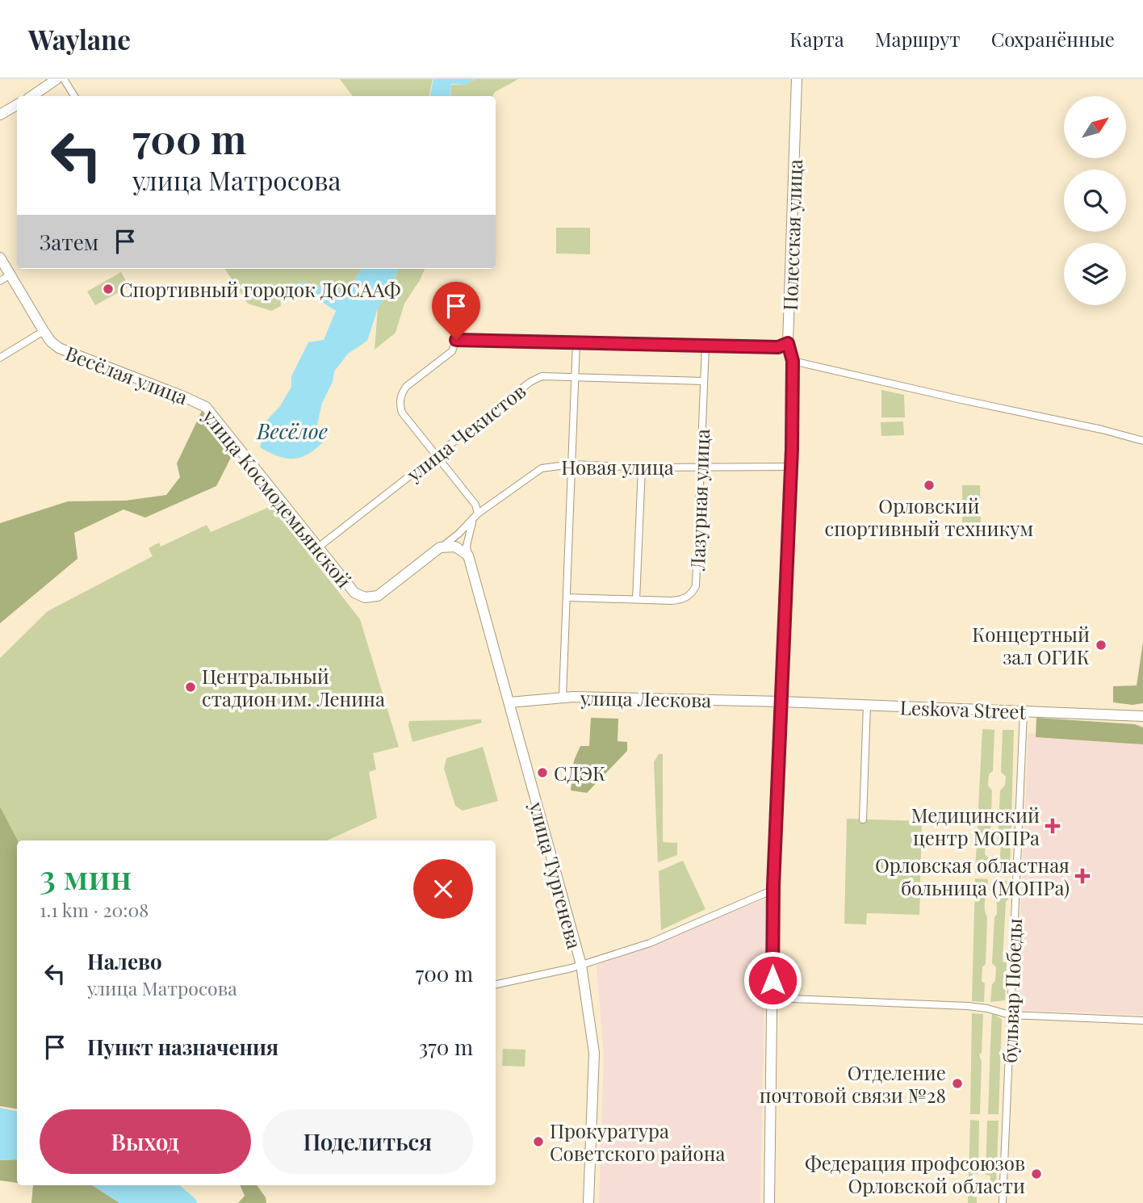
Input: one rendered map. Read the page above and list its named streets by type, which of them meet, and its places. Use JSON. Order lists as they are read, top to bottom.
{
  "streets": {
    "main road": [
      "Полесская улица",
      "Весёлая улица",
      "Новая улица",
      "улица Космодемьянской",
      "улица Лескова",
      "Leskova Street",
      "улица Тургенева"
    ],
    "street": ["улица Чекистов", "Лазурная улица", "бульвар Победы"]
  },
  "crossings": [
    ["Полесская улица", "Новая улица"],
    ["Полесская улица", "улица Лескова"],
    ["Полесская улица", "Leskova Street"],
    ["Весёлая улица", "улица Космодемьянской"],
    ["улица Чекистов", "улица Космодемьянской"],
    ["улица Чекистов", "Лазурная улица"],
    ["Новая улица", "улица Космодемьянской"],
    ["Новая улица", "Лазурная улица"],
    ["улица Лескова", "Leskova Street"],
    ["улица Лескова", "улица Тургенева"],
    ["Leskova Street", "бульвар Победы"]
  ],
  "water": ["Весёлое"],
  "places": {
    "other": [
      "Спортивный городок ДОСААФ",
      "Орловский спортивный техникум",
      "Концертный зал ОГИК",
      "Центральный стадион им. Ленина",
      "СДЭК",
      "Отделение почтовой связи №28",
      "Прокуратура Советского района",
      "Федерация профсоюзов Орловской области"
    ],
    "health": ["Медицинский центр МОПРа", "Орловская областная больница (МОПРа)"]
  },
  "north": "top right",
  "page": {
    "header": "Waylane",
    "nav": ["Карта", "Маршрут", "Сохранённые"],
    "turn": ["700 m", "улица Матросова"],
    "then": "Затем",
    "heading": ["3 мин", "1.1 km · 20:08"],
    "list": [
      {
        "name": "Налево",
        "note": "улица Матросова",
        "value": "700 m"
      },
      {
        "name": "Пункт назначения",
        "value": "370 m"
      }
    ],
    "buttons": ["Выход", "Поделиться"]
  }
}
